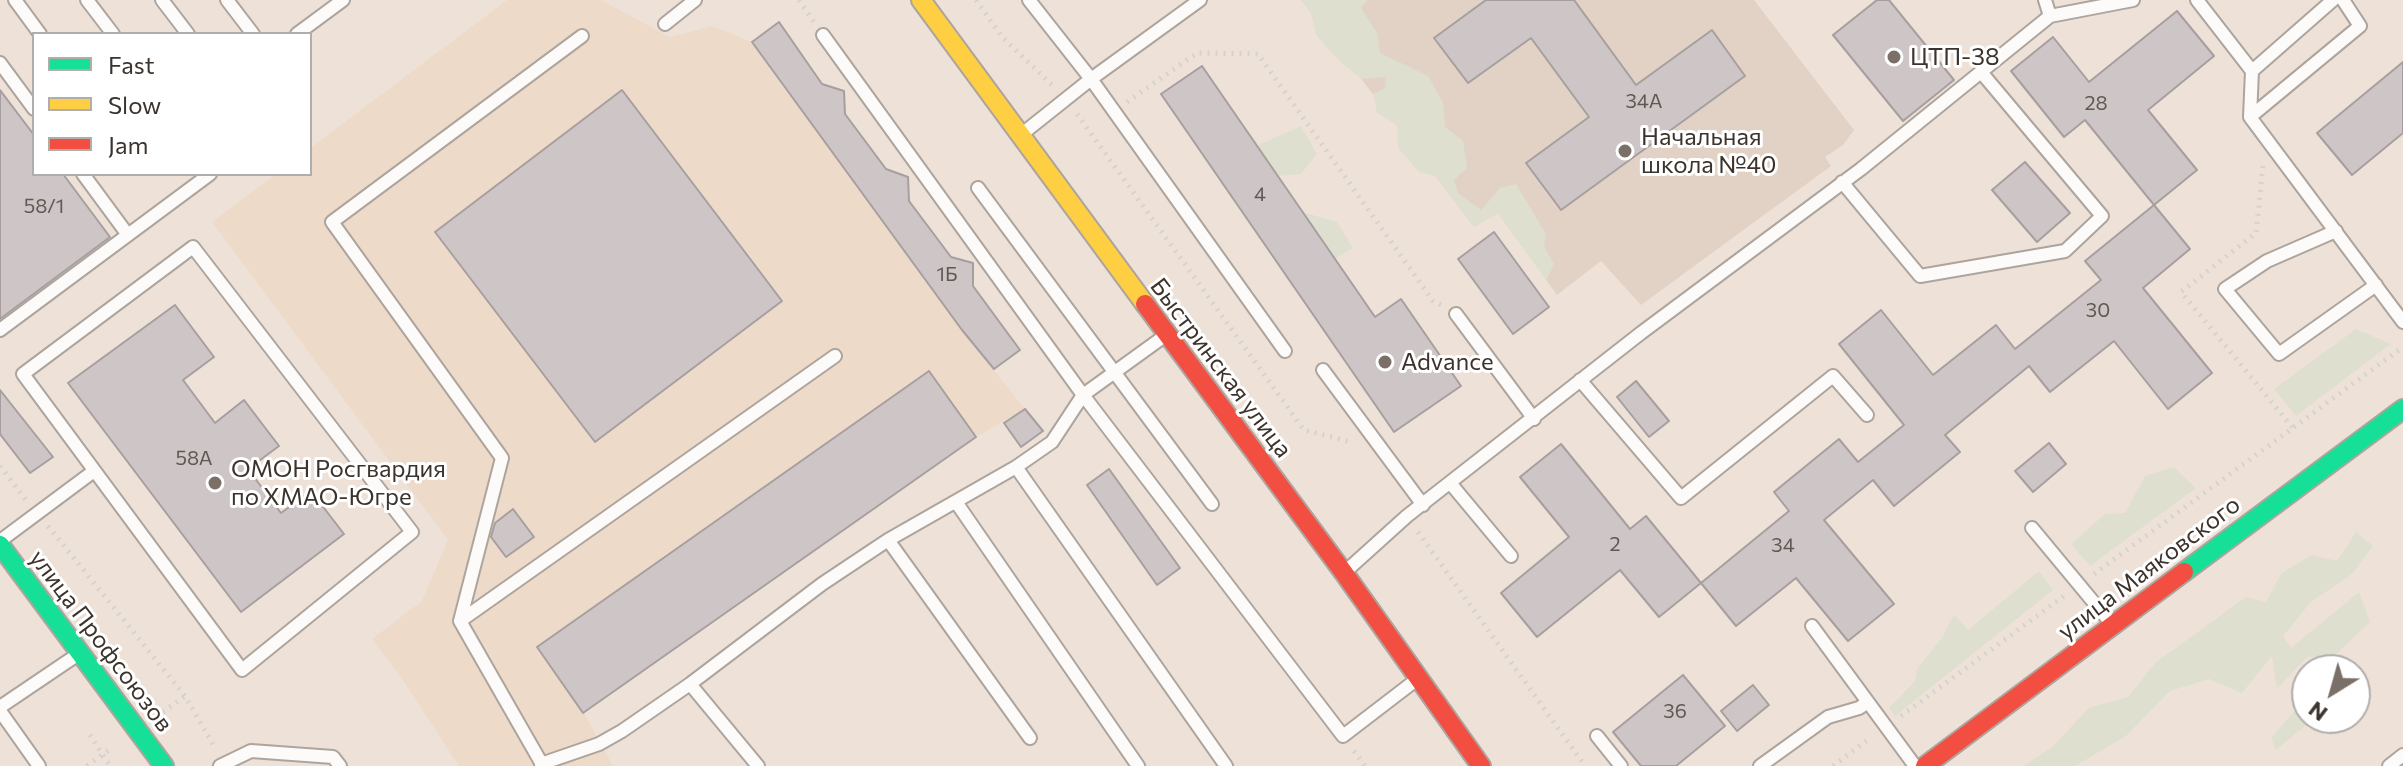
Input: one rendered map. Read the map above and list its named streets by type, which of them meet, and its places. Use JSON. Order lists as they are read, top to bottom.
{
  "streets": {
    "main road": ["Быстринская улица", "улица Маяковского", "улица Профсоюзов"]
  },
  "places": [
    "ЦТП-38",
    "Начальная школа №40",
    "Advance",
    "ОМОН Росгвардия по ХМАО-Югре"
  ],
  "house_numbers": [
    "34А",
    "28",
    "4",
    "58/1",
    "1Б",
    "30",
    "58А",
    "2",
    "34",
    "36"
  ],
  "legend": ["Fast", "Slow", "Jam"],
  "north": "bottom left"
}
